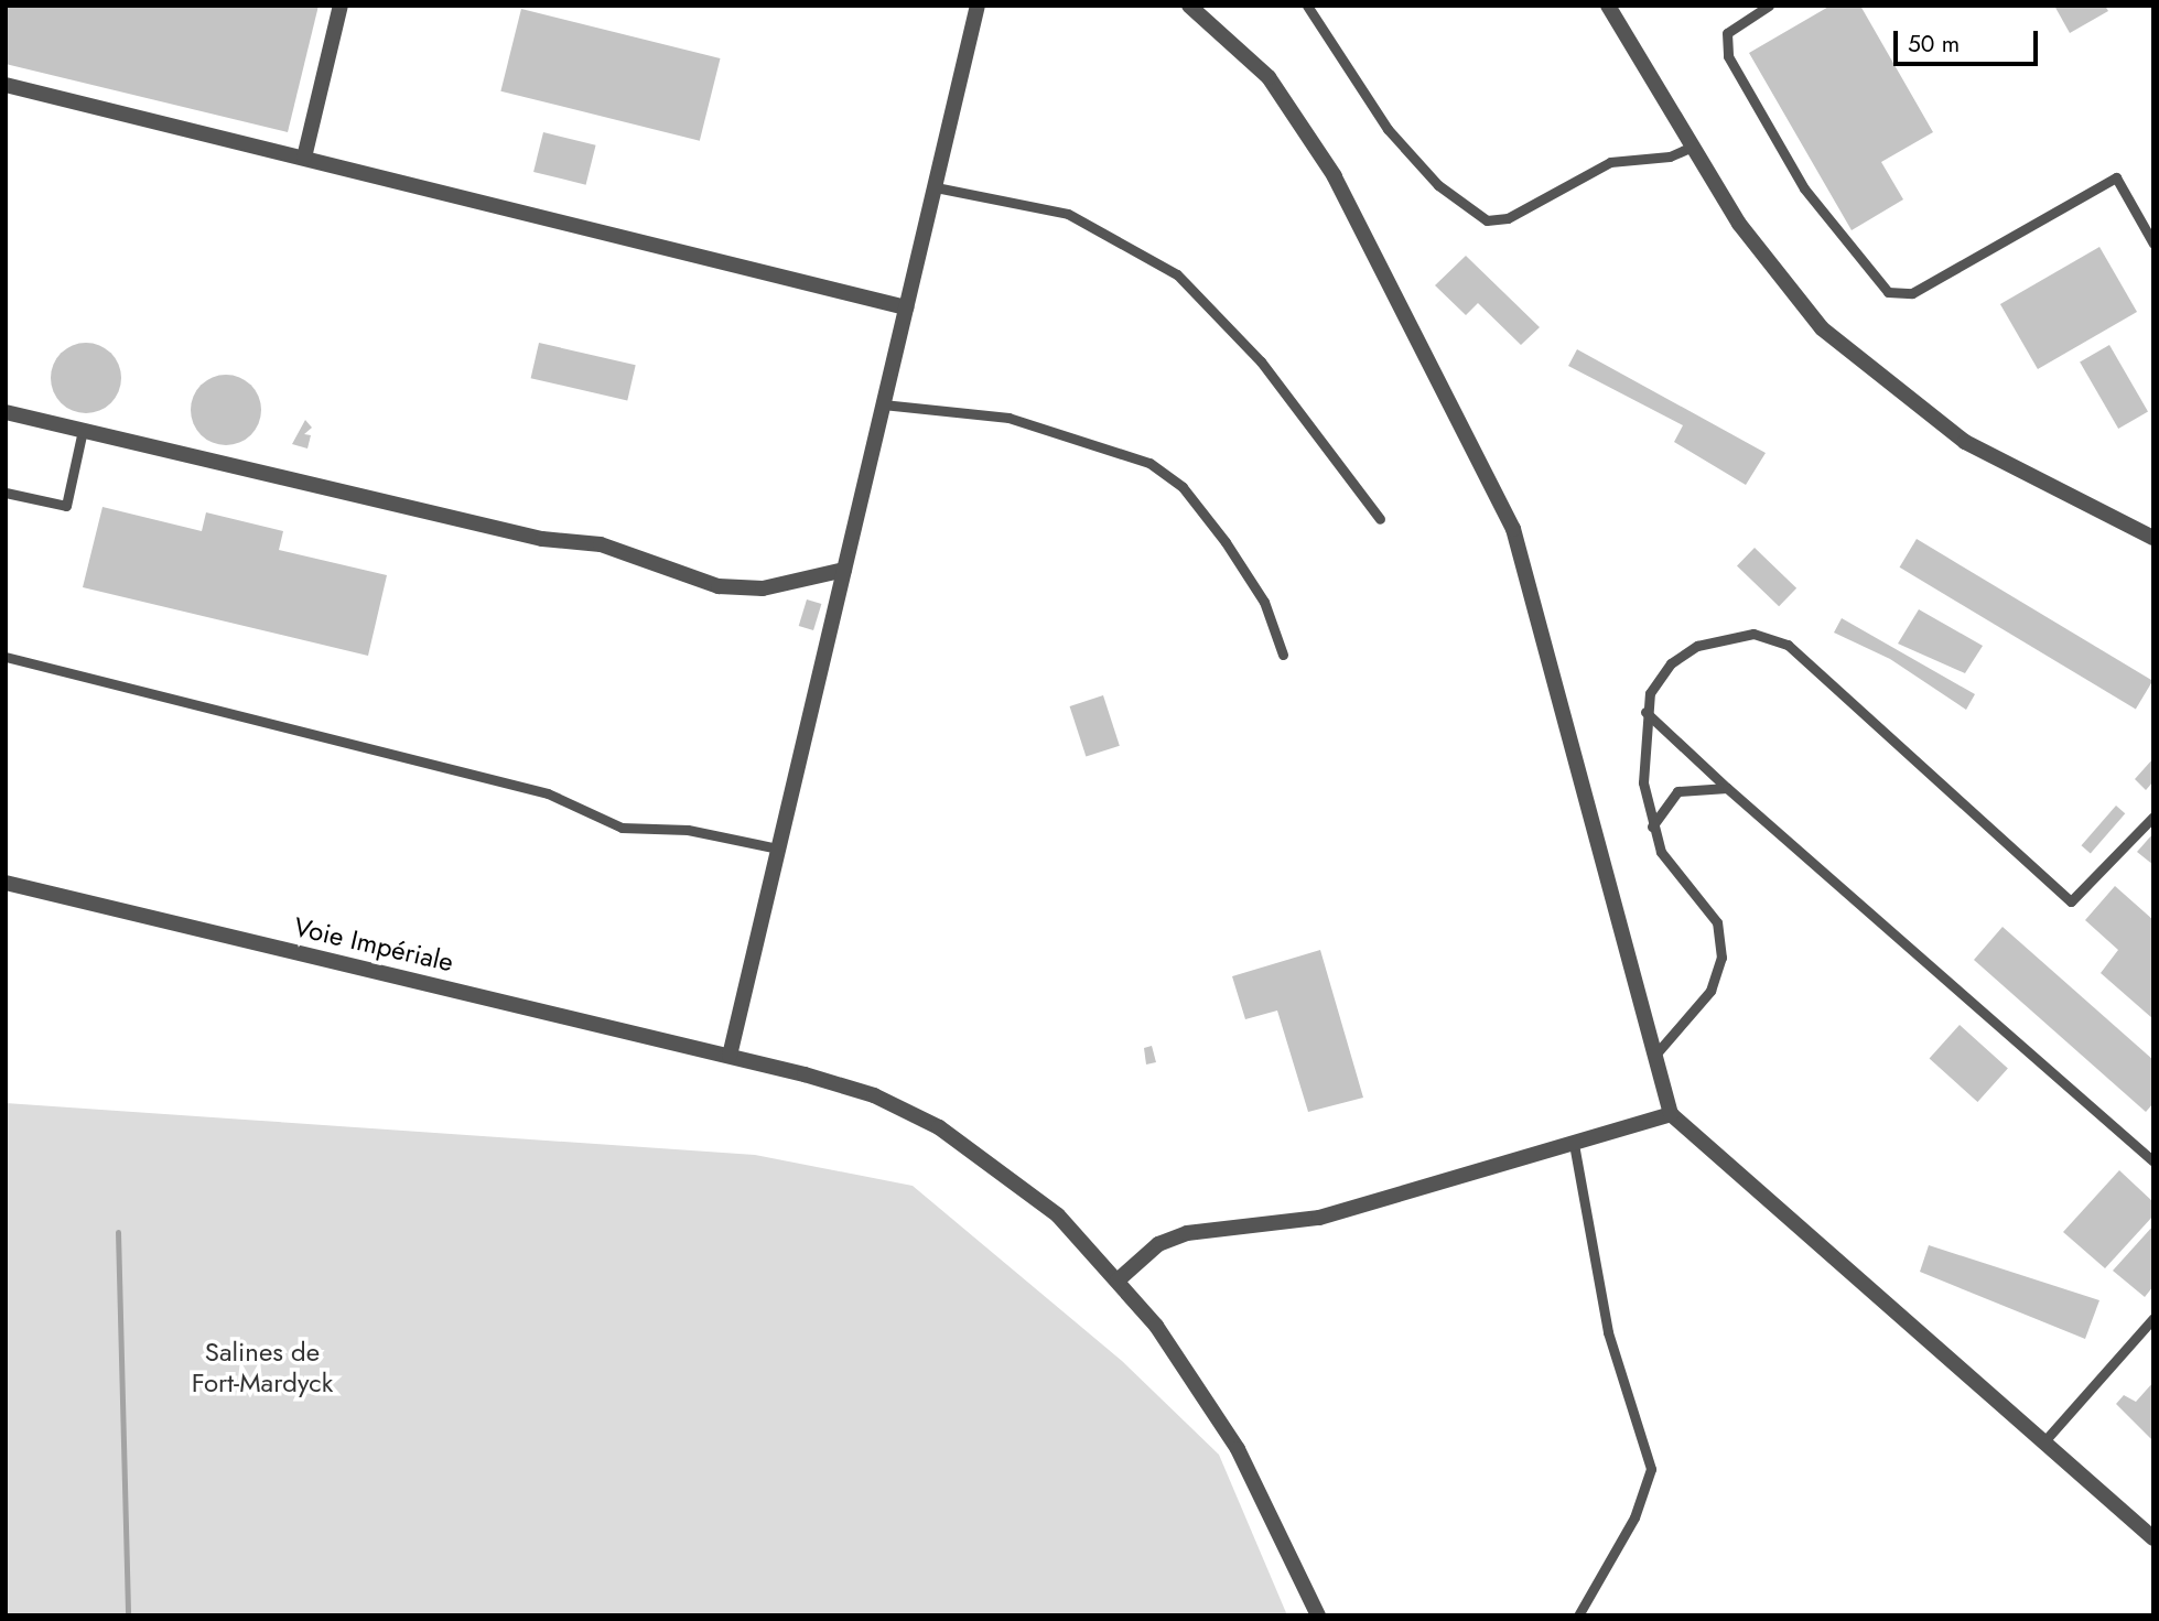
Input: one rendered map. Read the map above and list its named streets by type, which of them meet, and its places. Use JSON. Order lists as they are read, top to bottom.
{
  "streets": {
    "street": ["Voie Impériale"]
  },
  "parks": ["Salines de Fort-Mardyck"],
  "scale_bar": "50 m"
}
